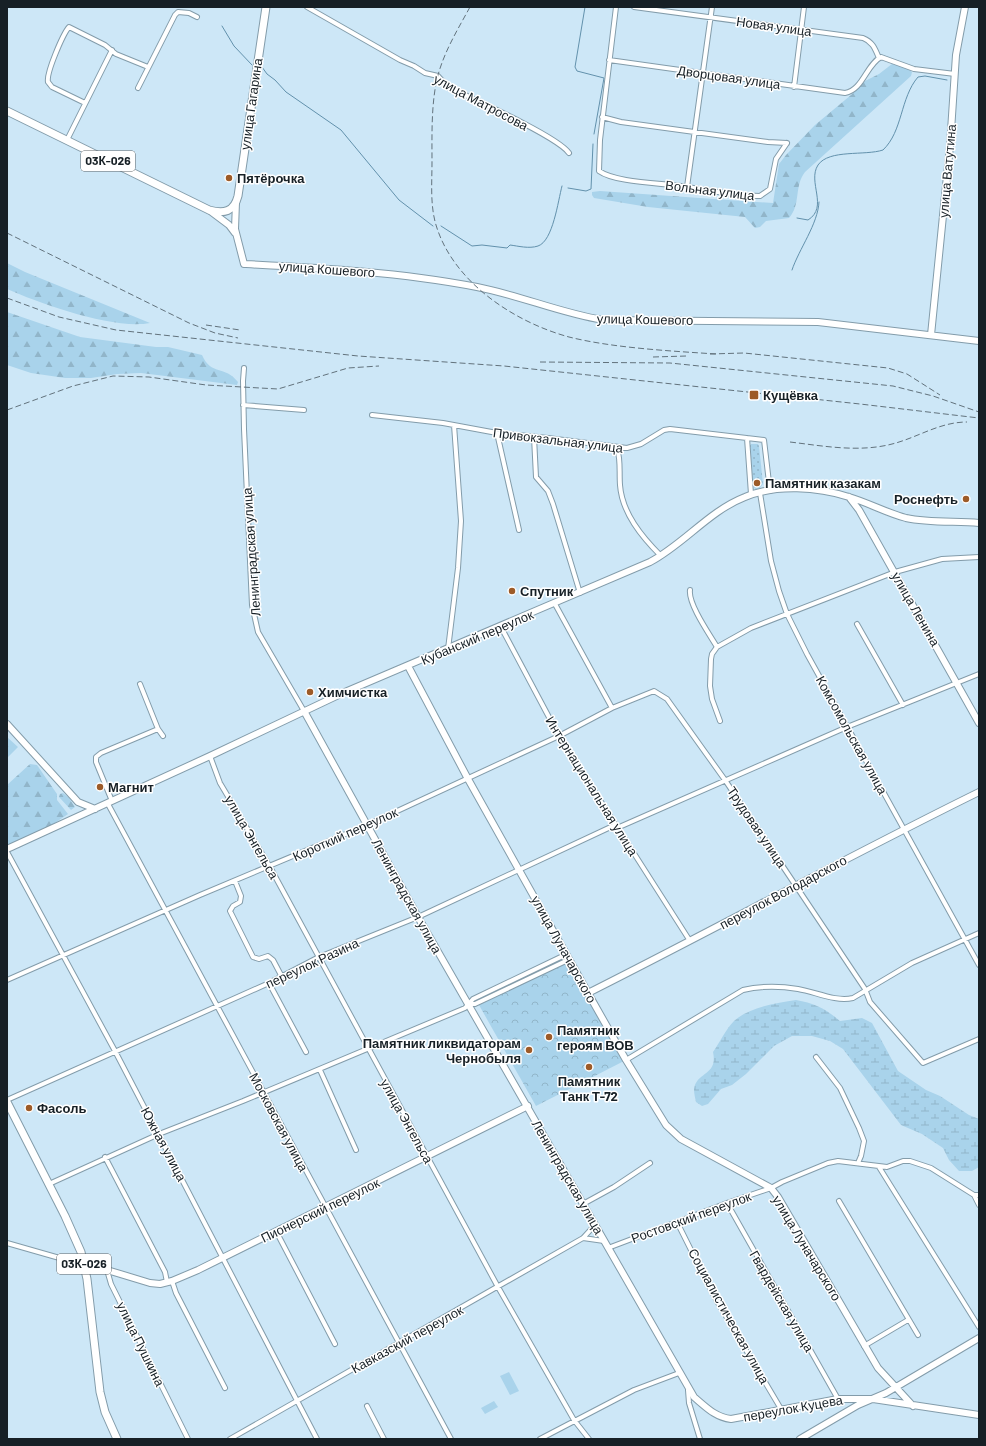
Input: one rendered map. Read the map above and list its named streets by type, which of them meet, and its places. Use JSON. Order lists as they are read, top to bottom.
{
  "streets": {
    "main road": ["улица Гагарина", "03К-026"],
    "street": [
      "Новая улица",
      "Дворцовая улица",
      "улица Матросова",
      "улица Ватутина",
      "Вольная улица",
      "улица Кошевого",
      "Привокзальная улица",
      "Ленинградская улица",
      "улица Ленина",
      "Кубанский переулок",
      "Комсомольская улица",
      "Интернациональная улица",
      "Трудовая улица",
      "Короткий переулок",
      "улица Энгельса",
      "переулок Володарского",
      "улица Луначарского",
      "переулок Разина",
      "Московская улица",
      "Южная улица",
      "Пионерский переулок",
      "Ростовский переулок",
      "Гвардейская улица",
      "Социалистическая улица",
      "Кавказский переулок",
      "улица Пушкина",
      "переулок Куцева"
    ]
  },
  "crossings": [
    ["Новая улица", "Дворцовая улица"],
    ["улица Гагарина", "03К-026"],
    ["улица Гагарина", "улица Кошевого"],
    ["03К-026", "переулок Разина"],
    ["улица Ватутина", "улица Кошевого"],
    ["Привокзальная улица", "Кубанский переулок"],
    ["Ленинградская улица", "Кубанский переулок"],
    ["Ленинградская улица", "Короткий переулок"],
    ["Ленинградская улица", "переулок Разина"],
    ["Ленинградская улица", "Пионерский переулок"],
    ["Ленинградская улица", "Ростовский переулок"],
    ["Ленинградская улица", "Кавказский переулок"],
    ["Ленинградская улица", "переулок Куцева"],
    ["улица Ленина", "Кубанский переулок"],
    ["улица Ленина", "переулок Разина"],
    ["Кубанский переулок", "Комсомольская улица"],
    ["Кубанский переулок", "Интернациональная улица"],
    ["Кубанский переулок", "улица Энгельса"],
    ["Кубанский переулок", "улица Луначарского"],
    ["Кубанский переулок", "Московская улица"],
    ["Комсомольская улица", "переулок Володарского"],
    ["Комсомольская улица", "переулок Разина"],
    ["Интернациональная улица", "Короткий переулок"],
    ["Интернациональная улица", "переулок Володарского"],
    ["Интернациональная улица", "переулок Разина"],
    ["Трудовая улица", "Короткий переулок"],
    ["Трудовая улица", "переулок Володарского"],
    ["Трудовая улица", "переулок Разина"],
    ["Короткий переулок", "улица Энгельса"],
    ["Короткий переулок", "улица Луначарского"],
    ["Короткий переулок", "Московская улица"],
    ["Короткий переулок", "Южная улица"],
    ["улица Энгельса", "переулок Разина"],
    ["улица Энгельса", "Пионерский переулок"],
    ["улица Энгельса", "Кавказский переулок"],
    ["переулок Володарского", "улица Луначарского"],
    ["улица Луначарского", "переулок Разина"],
    ["улица Луначарского", "Ростовский переулок"],
    ["улица Луначарского", "переулок Куцева"],
    ["переулок Разина", "Московская улица"],
    ["переулок Разина", "Южная улица"],
    ["Московская улица", "Пионерский переулок"],
    ["Московская улица", "Кавказский переулок"],
    ["Южная улица", "Пионерский переулок"],
    ["Южная улица", "Кавказский переулок"],
    ["Пионерский переулок", "улица Пушкина"],
    ["Ростовский переулок", "Гвардейская улица"],
    ["Ростовский переулок", "Социалистическая улица"],
    ["Гвардейская улица", "переулок Куцева"],
    ["Социалистическая улица", "переулок Куцева"]
  ],
  "places": {
    "other": [
      "Пятёрочка",
      "Памятник казакам",
      "Роснефть",
      "Спутник",
      "Химчистка",
      "Магнит",
      "Памятник героям ВОВ",
      "Памятник ликвидаторам Чернобыля",
      "Памятник Танк Т-72",
      "Фасоль"
    ],
    "transit": ["Кущёвка"]
  }
}
